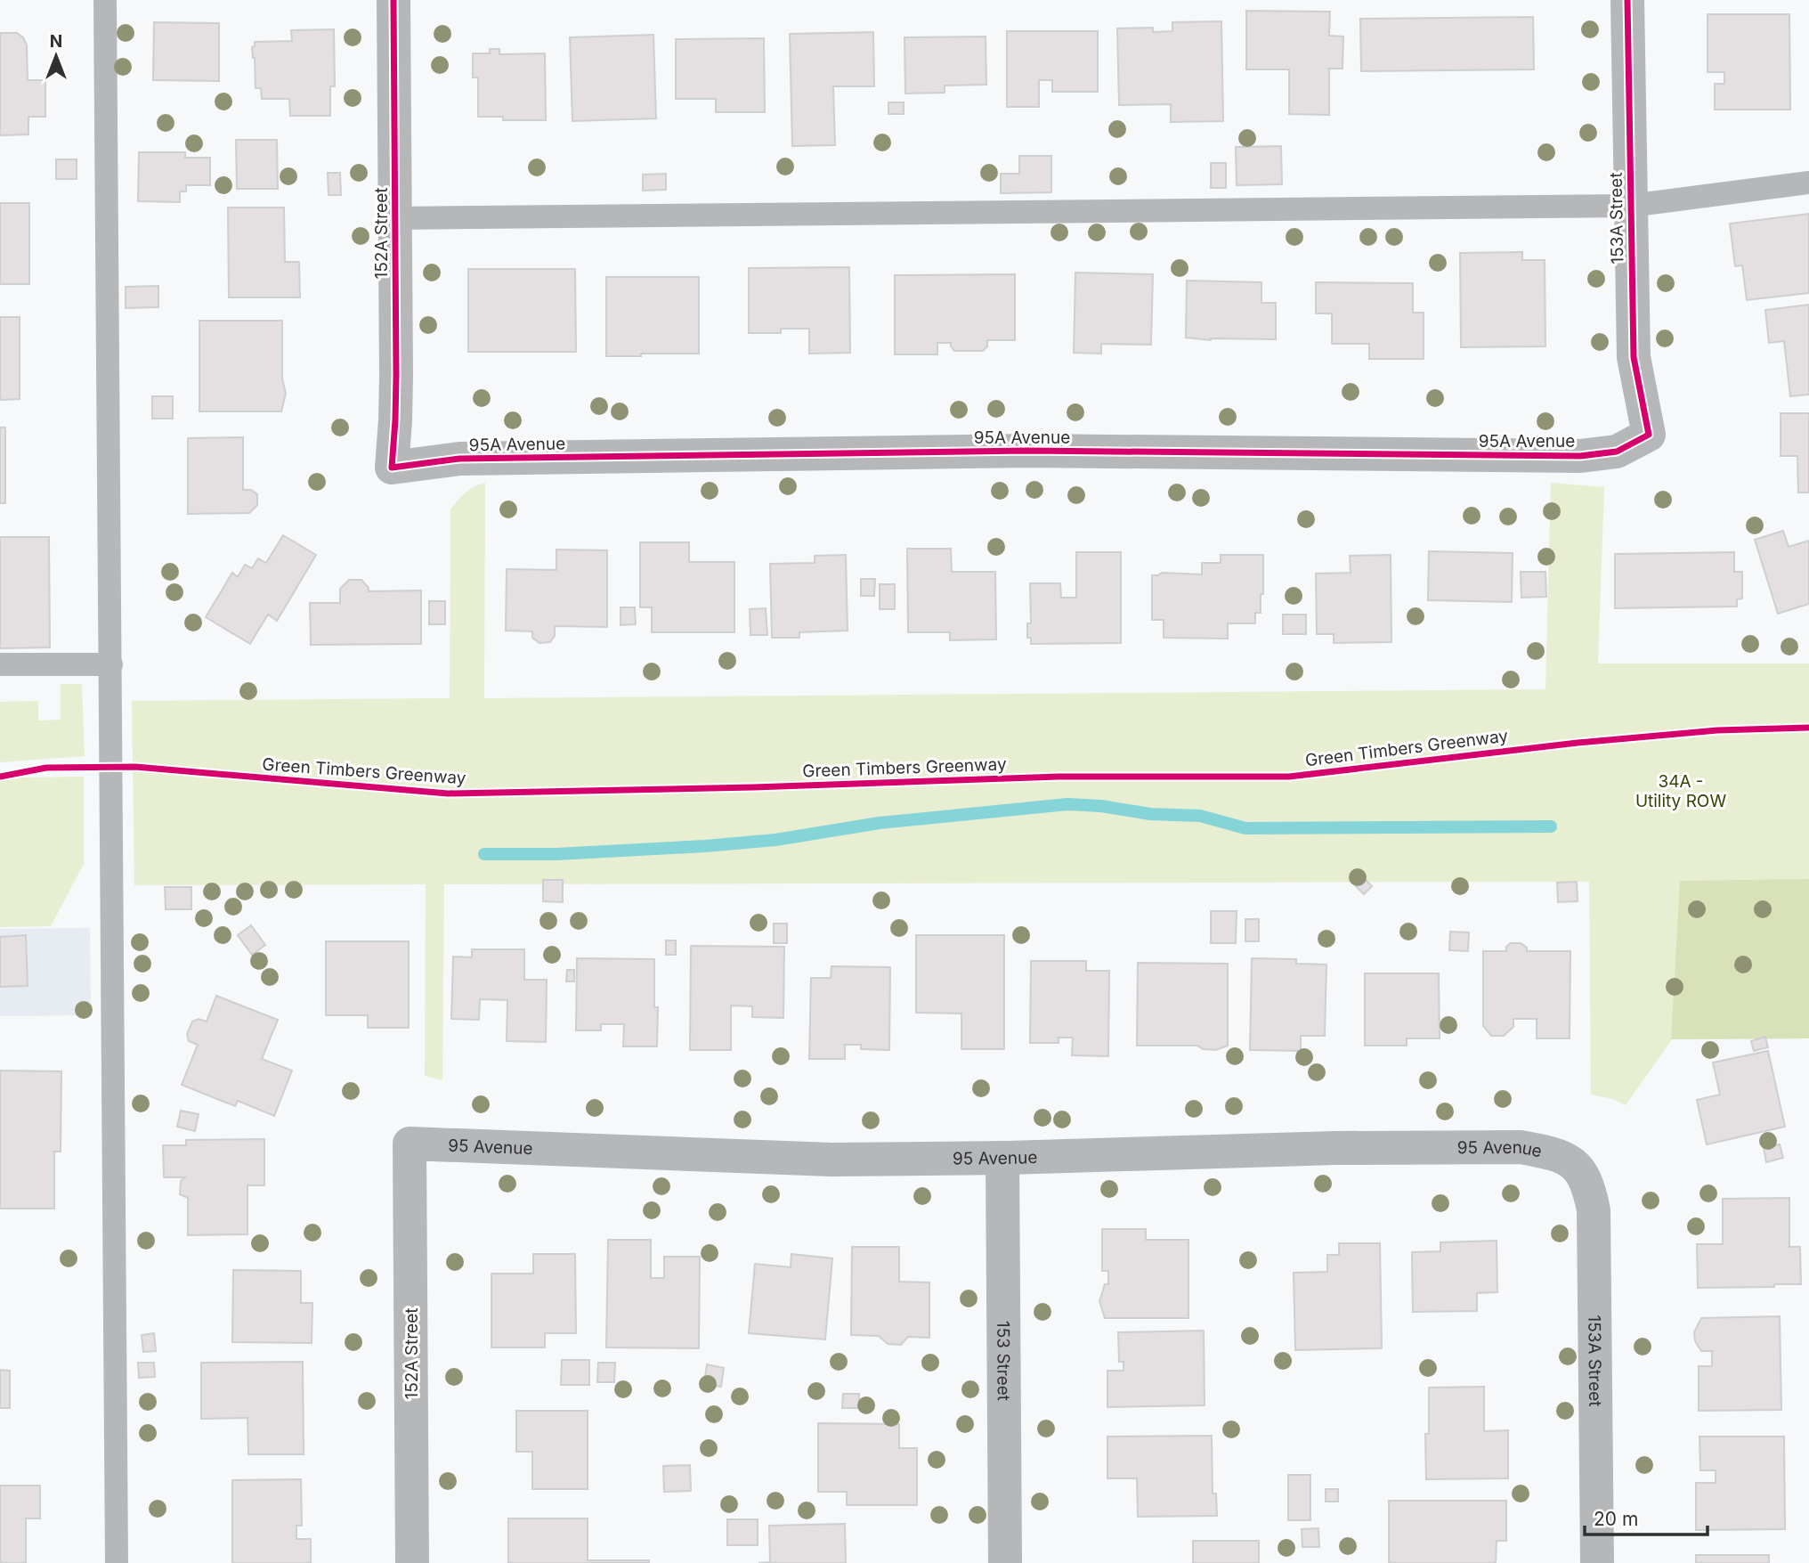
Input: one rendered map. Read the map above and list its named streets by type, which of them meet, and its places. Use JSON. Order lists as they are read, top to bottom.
{
  "streets": {
    "street": [
      "153A Street",
      "152A Street",
      "95A Avenue",
      "95 Avenue",
      "153 Street"
    ],
    "cycle path": ["Green Timbers Greenway"]
  },
  "crossings": [
    ["153A Street", "95A Avenue"],
    ["153A Street", "95 Avenue"],
    ["152A Street", "95A Avenue"],
    ["152A Street", "95 Avenue"],
    ["95 Avenue", "153 Street"]
  ],
  "parks": ["34A - Utility ROW"],
  "scale_bar": "20 m",
  "north": "top"
}
